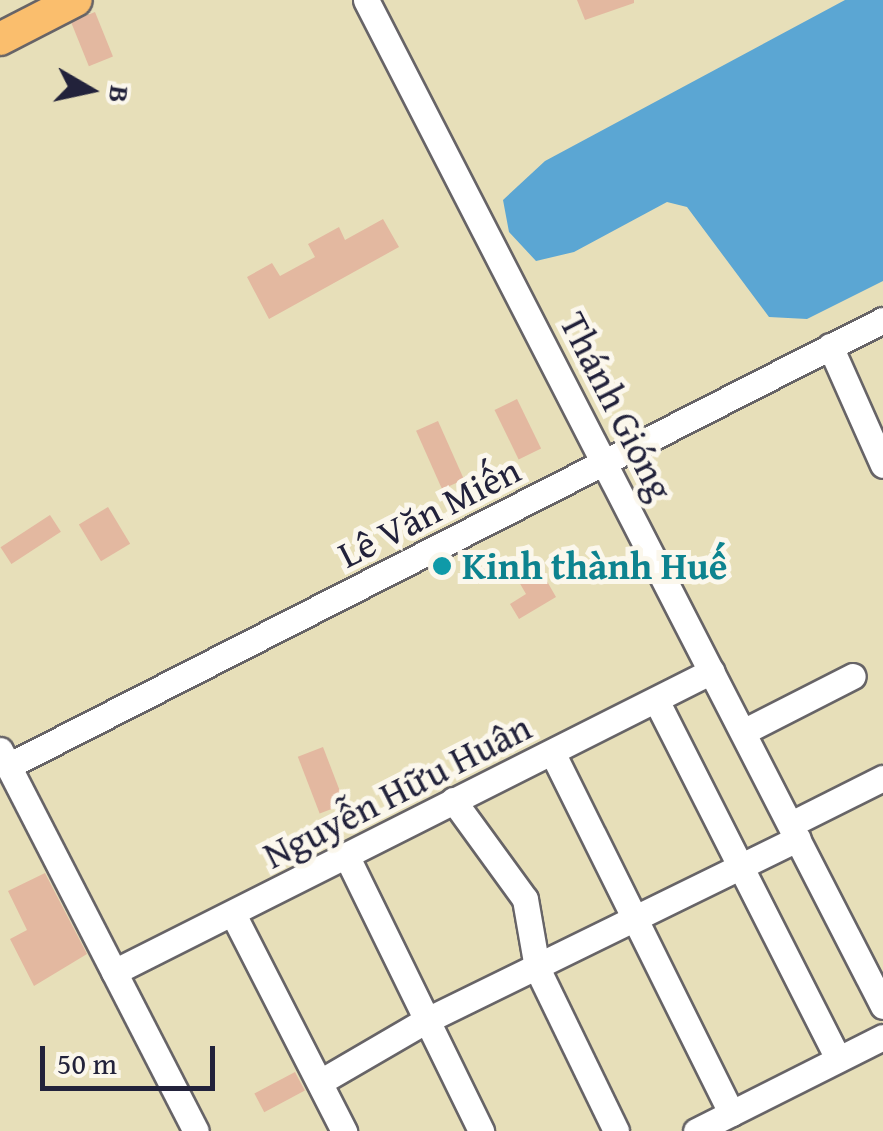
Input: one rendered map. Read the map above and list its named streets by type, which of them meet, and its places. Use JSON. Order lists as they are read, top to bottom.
{
  "streets": {
    "street": ["Thánh Gióng", "Lê Văn Miến", "Nguyễn Hữu Huân"]
  },
  "crossings": [
    ["Thánh Gióng", "Lê Văn Miến"],
    ["Thánh Gióng", "Nguyễn Hữu Huân"]
  ],
  "places": ["Kinh thành Huế"],
  "scale_bar": "50 m",
  "north": "right"
}
